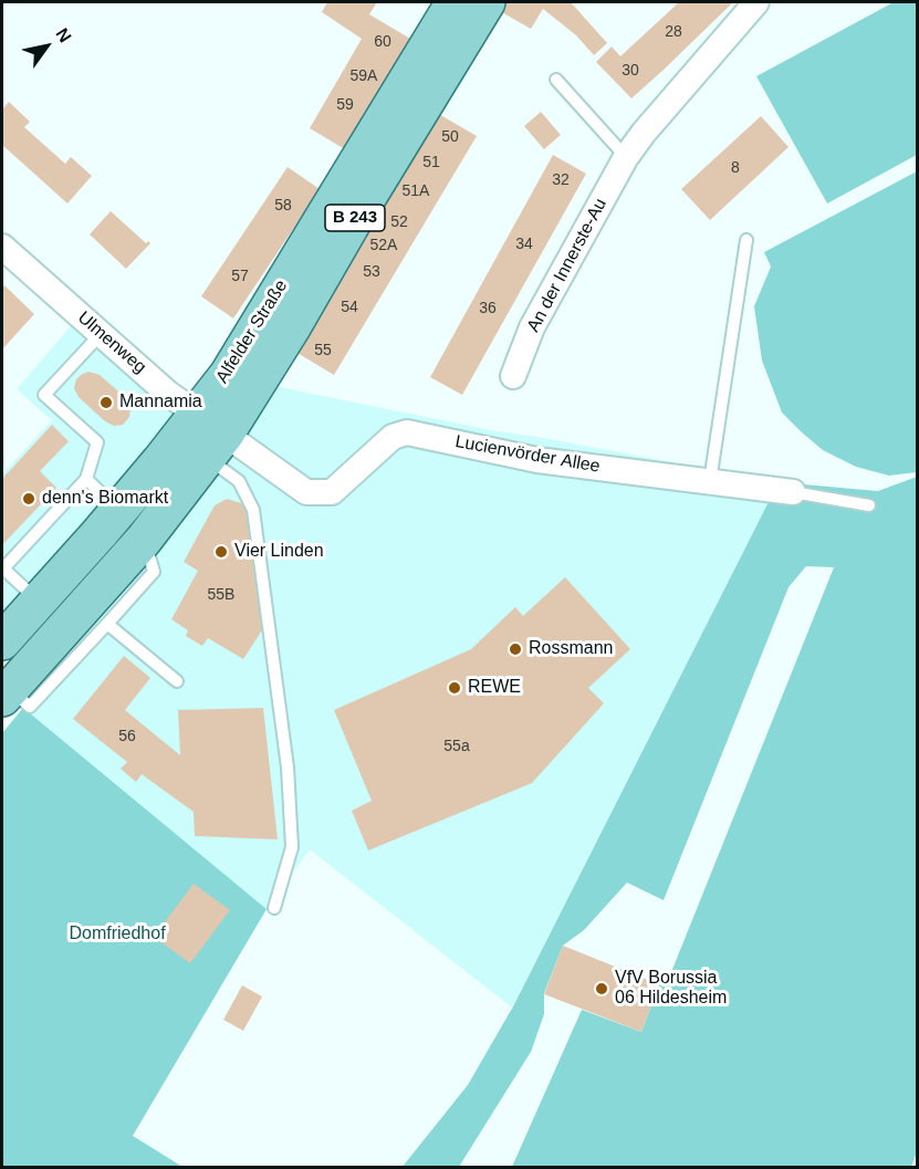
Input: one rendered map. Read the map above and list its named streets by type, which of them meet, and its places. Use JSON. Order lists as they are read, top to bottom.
{
  "streets": {
    "main road": ["B 243", "Alfelder Straße"],
    "street": ["An der Innerste-Au", "Ulmenweg", "Lucienvörder Allee"]
  },
  "crossings": [
    ["Alfelder Straße", "Ulmenweg"],
    ["Alfelder Straße", "Lucienvörder Allee"],
    ["Ulmenweg", "Lucienvörder Allee"]
  ],
  "parks": ["Domfriedhof"],
  "places": [
    "Mannamia",
    "denn's Biomarkt",
    "Vier Linden",
    "Rossmann",
    "REWE",
    "VfV Borussia 06 Hildesheim"
  ],
  "house_numbers": [
    "28",
    "60",
    "30",
    "59A",
    "59",
    "50",
    "51",
    "8",
    "32",
    "51A",
    "58",
    "52",
    "34",
    "52A",
    "53",
    "57",
    "54",
    "36",
    "55",
    "55B",
    "56",
    "55a"
  ],
  "north": "top right"
}
